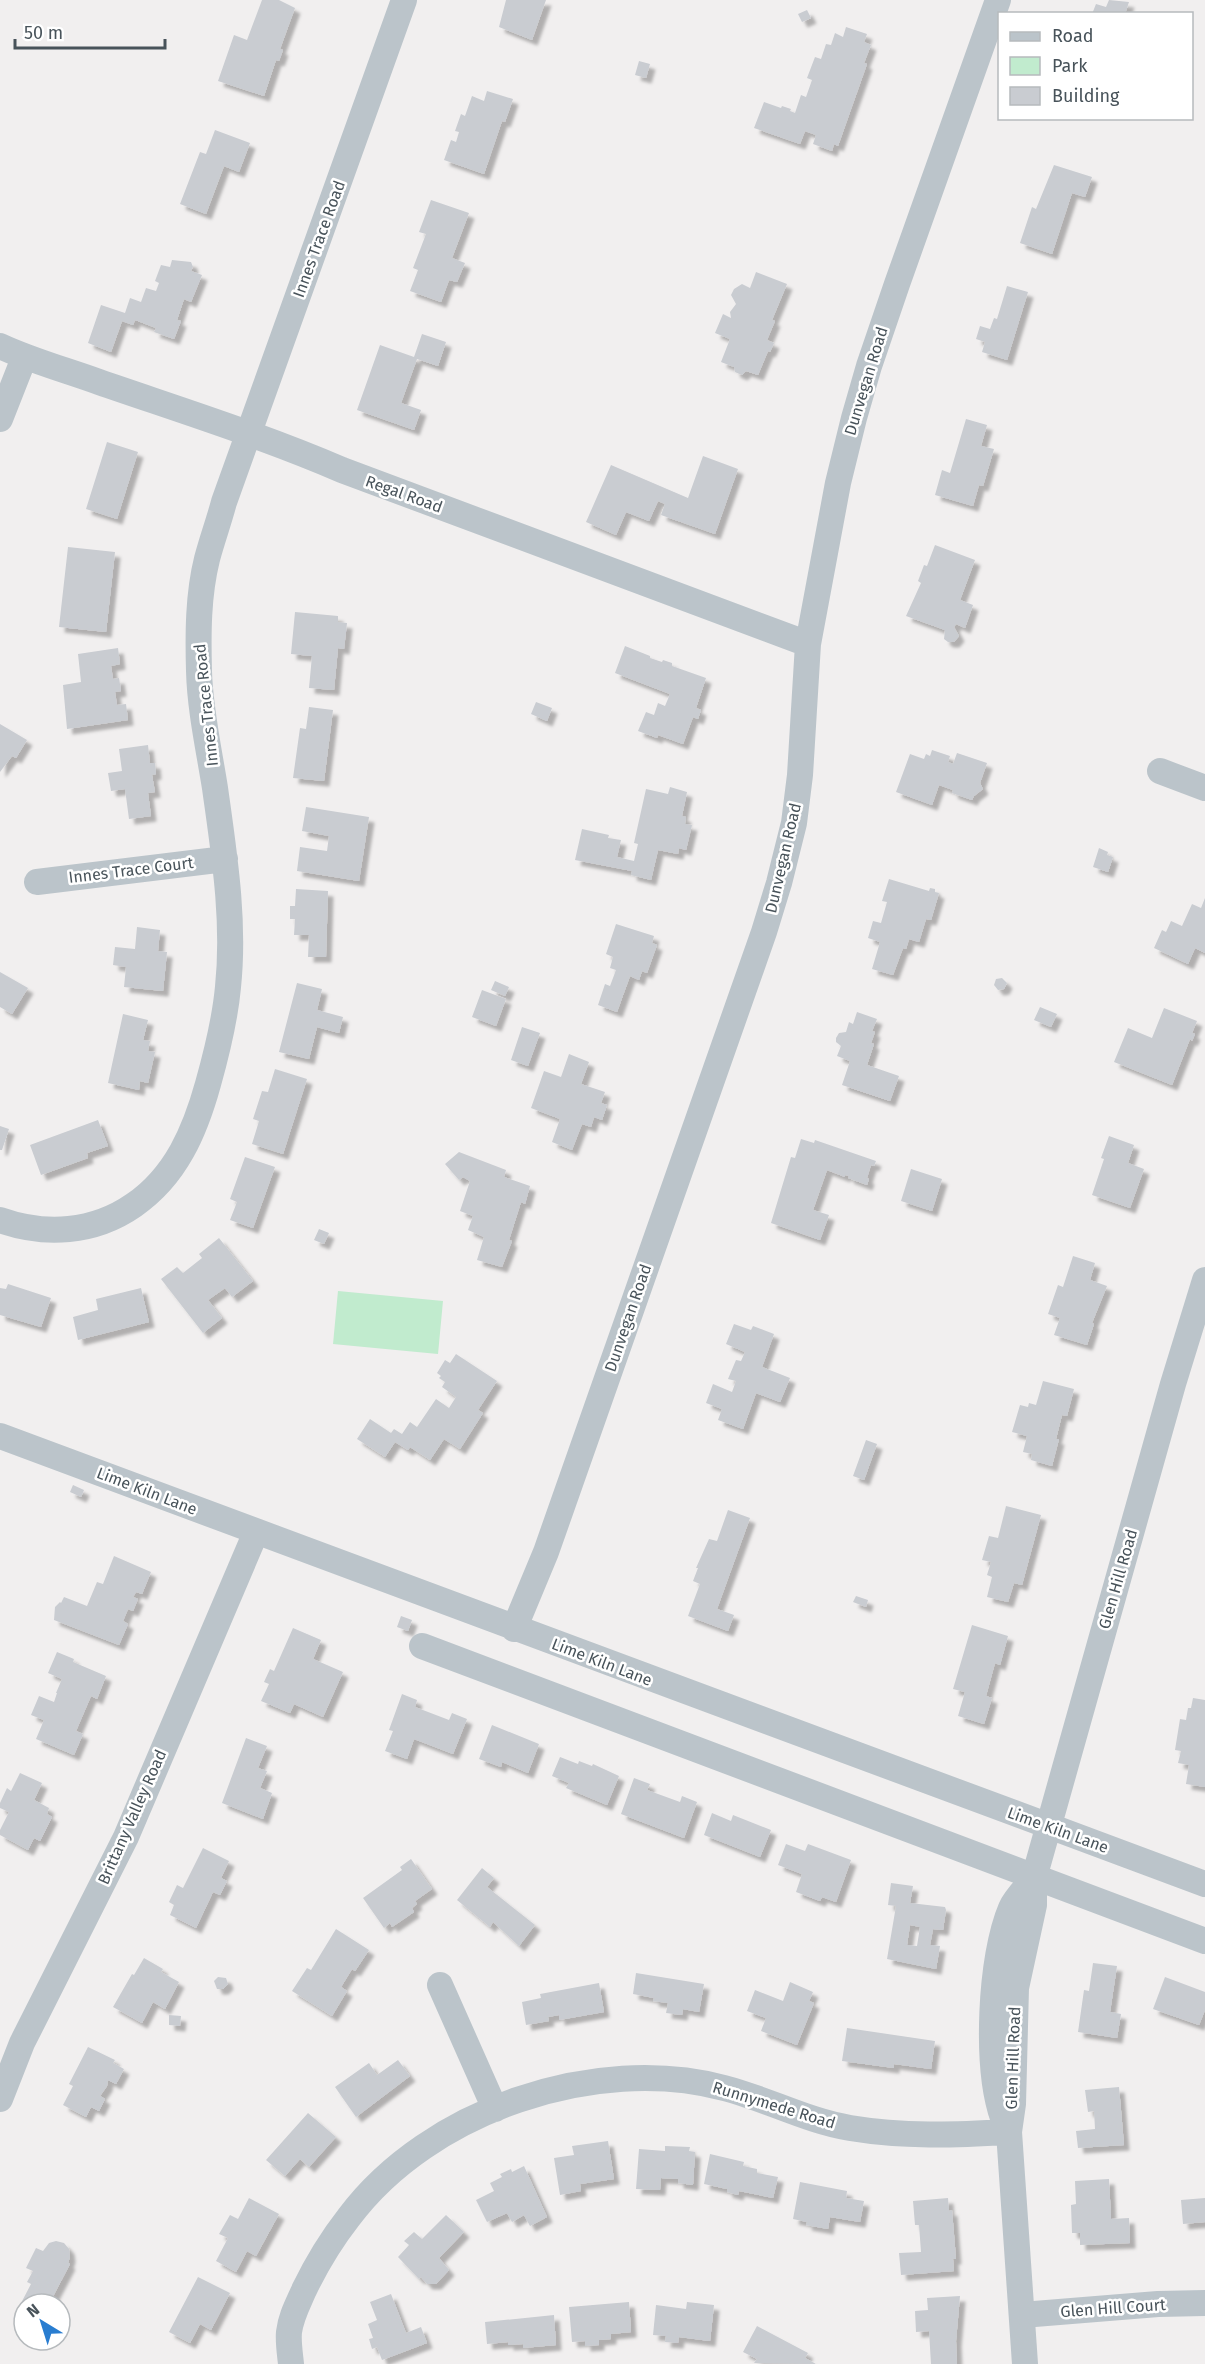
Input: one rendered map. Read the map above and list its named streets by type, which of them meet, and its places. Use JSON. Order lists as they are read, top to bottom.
{
  "streets": {
    "street": [
      "Innes Trace Road",
      "Dunvegan Road",
      "Regal Road",
      "Innes Trace Court",
      "Lime Kiln Lane",
      "Glen Hill Road",
      "Brittany Valley Road",
      "Runnymede Road",
      "Glen Hill Court"
    ]
  },
  "crossings": [
    ["Innes Trace Road", "Regal Road"],
    ["Innes Trace Road", "Innes Trace Court"],
    ["Dunvegan Road", "Regal Road"],
    ["Dunvegan Road", "Lime Kiln Lane"],
    ["Lime Kiln Lane", "Glen Hill Road"],
    ["Lime Kiln Lane", "Brittany Valley Road"],
    ["Glen Hill Road", "Runnymede Road"],
    ["Glen Hill Road", "Glen Hill Court"]
  ],
  "legend": ["Road", "Park", "Building"],
  "scale_bar": "50 m",
  "north": "top left"
}
